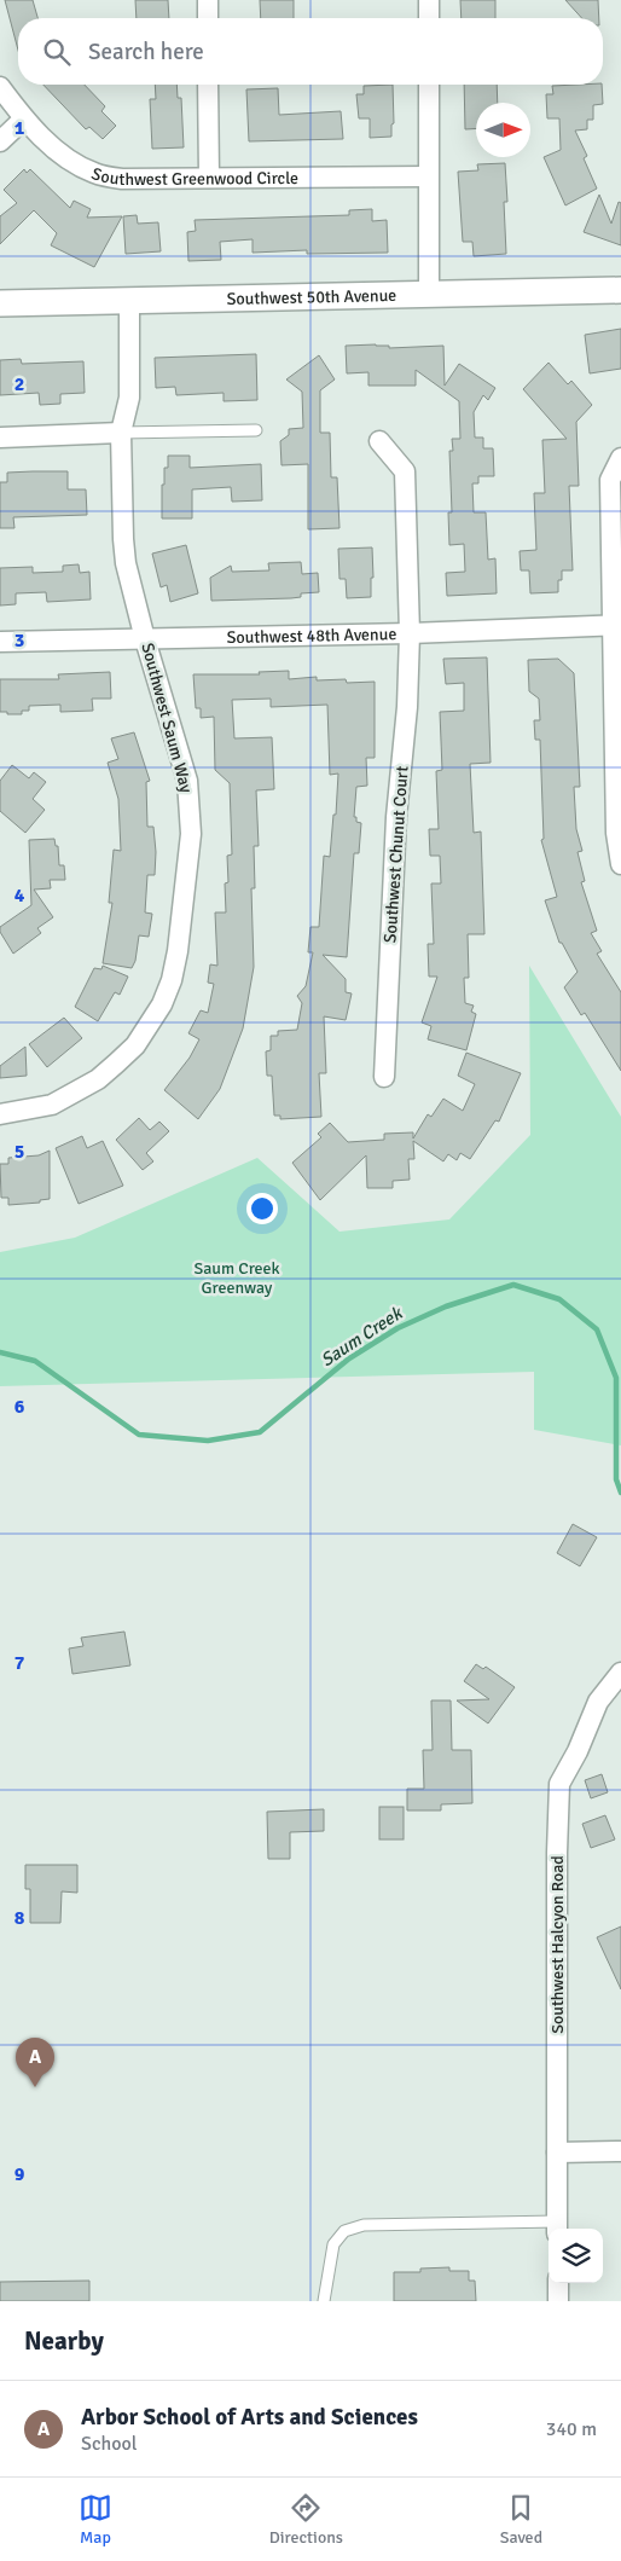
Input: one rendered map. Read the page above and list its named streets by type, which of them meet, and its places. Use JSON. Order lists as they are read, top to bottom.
{
  "streets": {
    "street": [
      "Southwest Greenwood Circle",
      "Southwest 50th Avenue",
      "Southwest 48th Avenue",
      "Southwest Saum Way",
      "Southwest Chunut Court",
      "Southwest Halcyon Road"
    ]
  },
  "crossings": [
    ["Southwest 50th Avenue", "Southwest Saum Way"],
    ["Southwest 48th Avenue", "Southwest Saum Way"],
    ["Southwest 48th Avenue", "Southwest Chunut Court"]
  ],
  "water": ["Saum Creek"],
  "parks": ["Saum Creek Greenway"],
  "north": "right",
  "page": {
    "search": "Search here",
    "pins": "A",
    "heading": "Nearby",
    "list": [
      {
        "mark": "A",
        "name": "Arbor School of Arts and Sciences",
        "note": "School",
        "value": "340 m"
      }
    ],
    "nav": ["Map", "Directions", "Saved"]
  },
  "grid": {
    "rows": [
      "1",
      "2",
      "3",
      "4",
      "5",
      "6",
      "7",
      "8",
      "9"
    ]
  }
}
